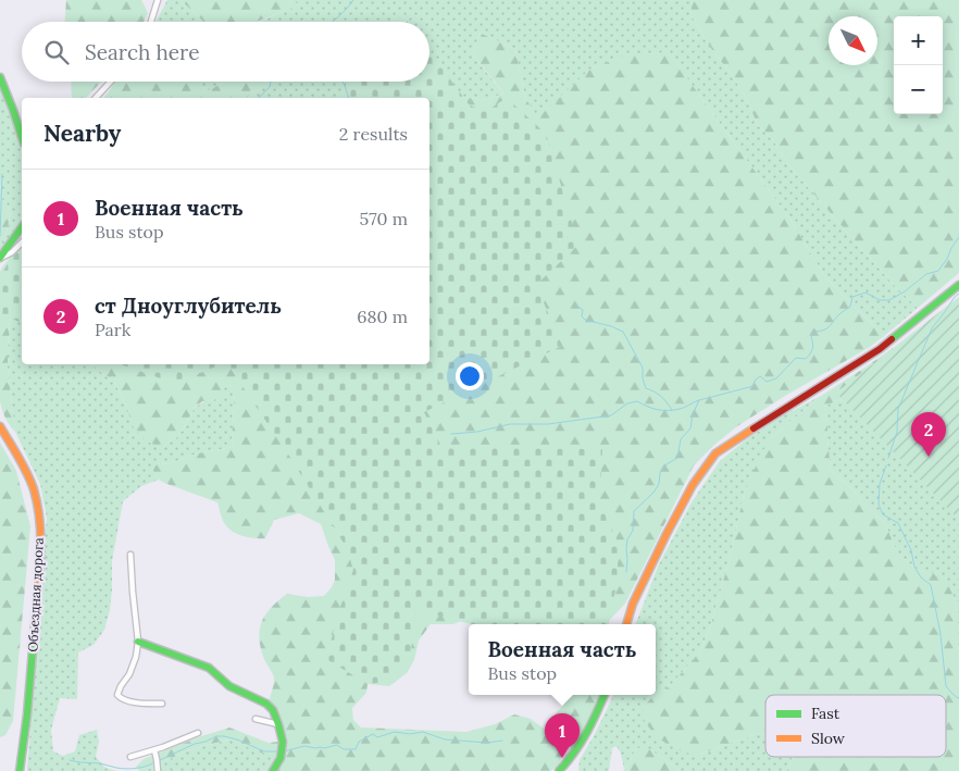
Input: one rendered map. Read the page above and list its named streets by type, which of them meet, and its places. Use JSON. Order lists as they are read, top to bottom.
{
  "streets": {
    "street": ["Объездная дорога"]
  },
  "legend": ["Fast", "Slow"],
  "north": "bottom right",
  "page": {
    "map_buttons": ["+", "−"],
    "search": "Search here",
    "heading": ["Nearby", "2 results"],
    "list": [
      {
        "mark": "1",
        "name": "Военная часть",
        "note": "Bus stop",
        "value": "570 m"
      },
      {
        "mark": "2",
        "name": "ст Дноуглубитель",
        "note": "Park",
        "value": "680 m"
      }
    ],
    "pins": ["2", "1"],
    "popup": ["Военная часть", "Bus stop"]
  }
}
